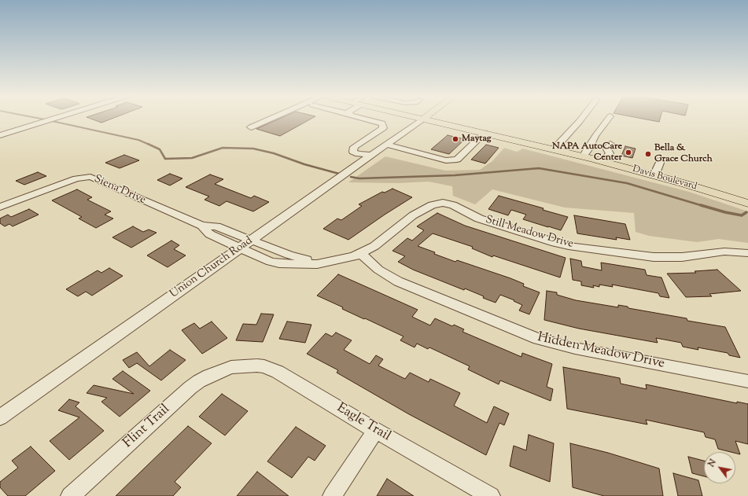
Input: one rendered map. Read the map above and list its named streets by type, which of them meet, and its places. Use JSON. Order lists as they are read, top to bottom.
{
  "streets": {
    "main road": ["Davis Boulevard"],
    "street": [
      "Siena Drive",
      "Still Meadow Drive",
      "Union Church Road",
      "Hidden Meadow Drive",
      "Eagle Trail",
      "Flint Trail"
    ]
  },
  "crossings": [
    ["Siena Drive", "Still Meadow Drive"],
    ["Siena Drive", "Union Church Road"],
    ["Still Meadow Drive", "Union Church Road"],
    ["Still Meadow Drive", "Hidden Meadow Drive"],
    ["Eagle Trail", "Flint Trail"]
  ],
  "places": ["Maytag", "NAPA AutoCare Center", "Bella & Grace Church"],
  "north": "top left"
}
